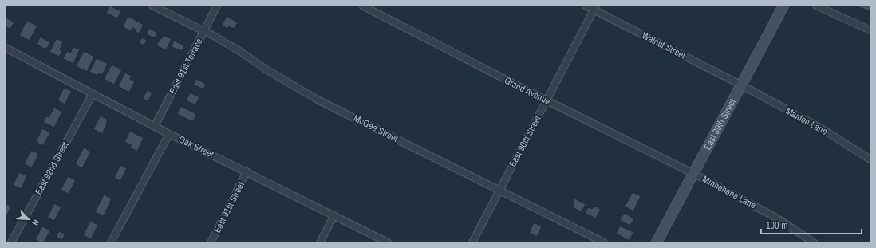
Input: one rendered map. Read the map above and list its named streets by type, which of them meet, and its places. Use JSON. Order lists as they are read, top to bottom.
{
  "streets": {
    "street": [
      "Walnut Street",
      "East 91st Terrace",
      "Grand Avenue",
      "Maiden Lane",
      "East 89th Street",
      "McGee Street",
      "East 90th Street",
      "Oak Street",
      "East 92nd Street",
      "Minnehaha Lane",
      "East 91st Street"
    ]
  },
  "crossings": [
    ["Walnut Street", "Maiden Lane"],
    ["Walnut Street", "East 89th Street"],
    ["Walnut Street", "East 90th Street"],
    ["East 91st Terrace", "McGee Street"],
    ["East 91st Terrace", "Oak Street"],
    ["Grand Avenue", "East 89th Street"],
    ["Grand Avenue", "East 90th Street"],
    ["Grand Avenue", "Minnehaha Lane"],
    ["Maiden Lane", "East 89th Street"],
    ["East 89th Street", "Minnehaha Lane"],
    ["McGee Street", "East 90th Street"],
    ["Oak Street", "East 92nd Street"],
    ["Oak Street", "East 91st Street"]
  ],
  "scale_bar": "100 m",
  "north": "bottom right"
}
